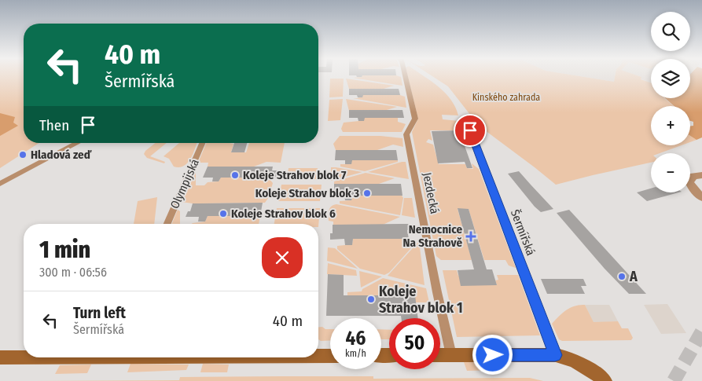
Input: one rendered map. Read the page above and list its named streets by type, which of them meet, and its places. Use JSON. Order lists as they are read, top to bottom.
{
  "streets": {
    "street": ["Olympijská", "Jezdecká", "Šermířská"]
  },
  "parks": ["Kinského zahrada"],
  "places": {
    "other": [
      "Hladová zeď",
      "Koleje Strahov blok 7",
      "Koleje Strahov blok 3",
      "Koleje Strahov blok 6",
      "A",
      "Koleje Strahov blok 1"
    ],
    "health": ["Nemocnice Na Strahově"]
  },
  "page": {
    "map_buttons": ["+", "−"],
    "turn": ["40 m", "Šermířská"],
    "then": "Then",
    "heading": ["1 min", "300 m · 06:56"],
    "list": [
      {
        "name": "Turn left",
        "note": "Šermířská",
        "value": "40 m"
      }
    ],
    "speed": "46 km/h",
    "limit": "50"
  }
}
